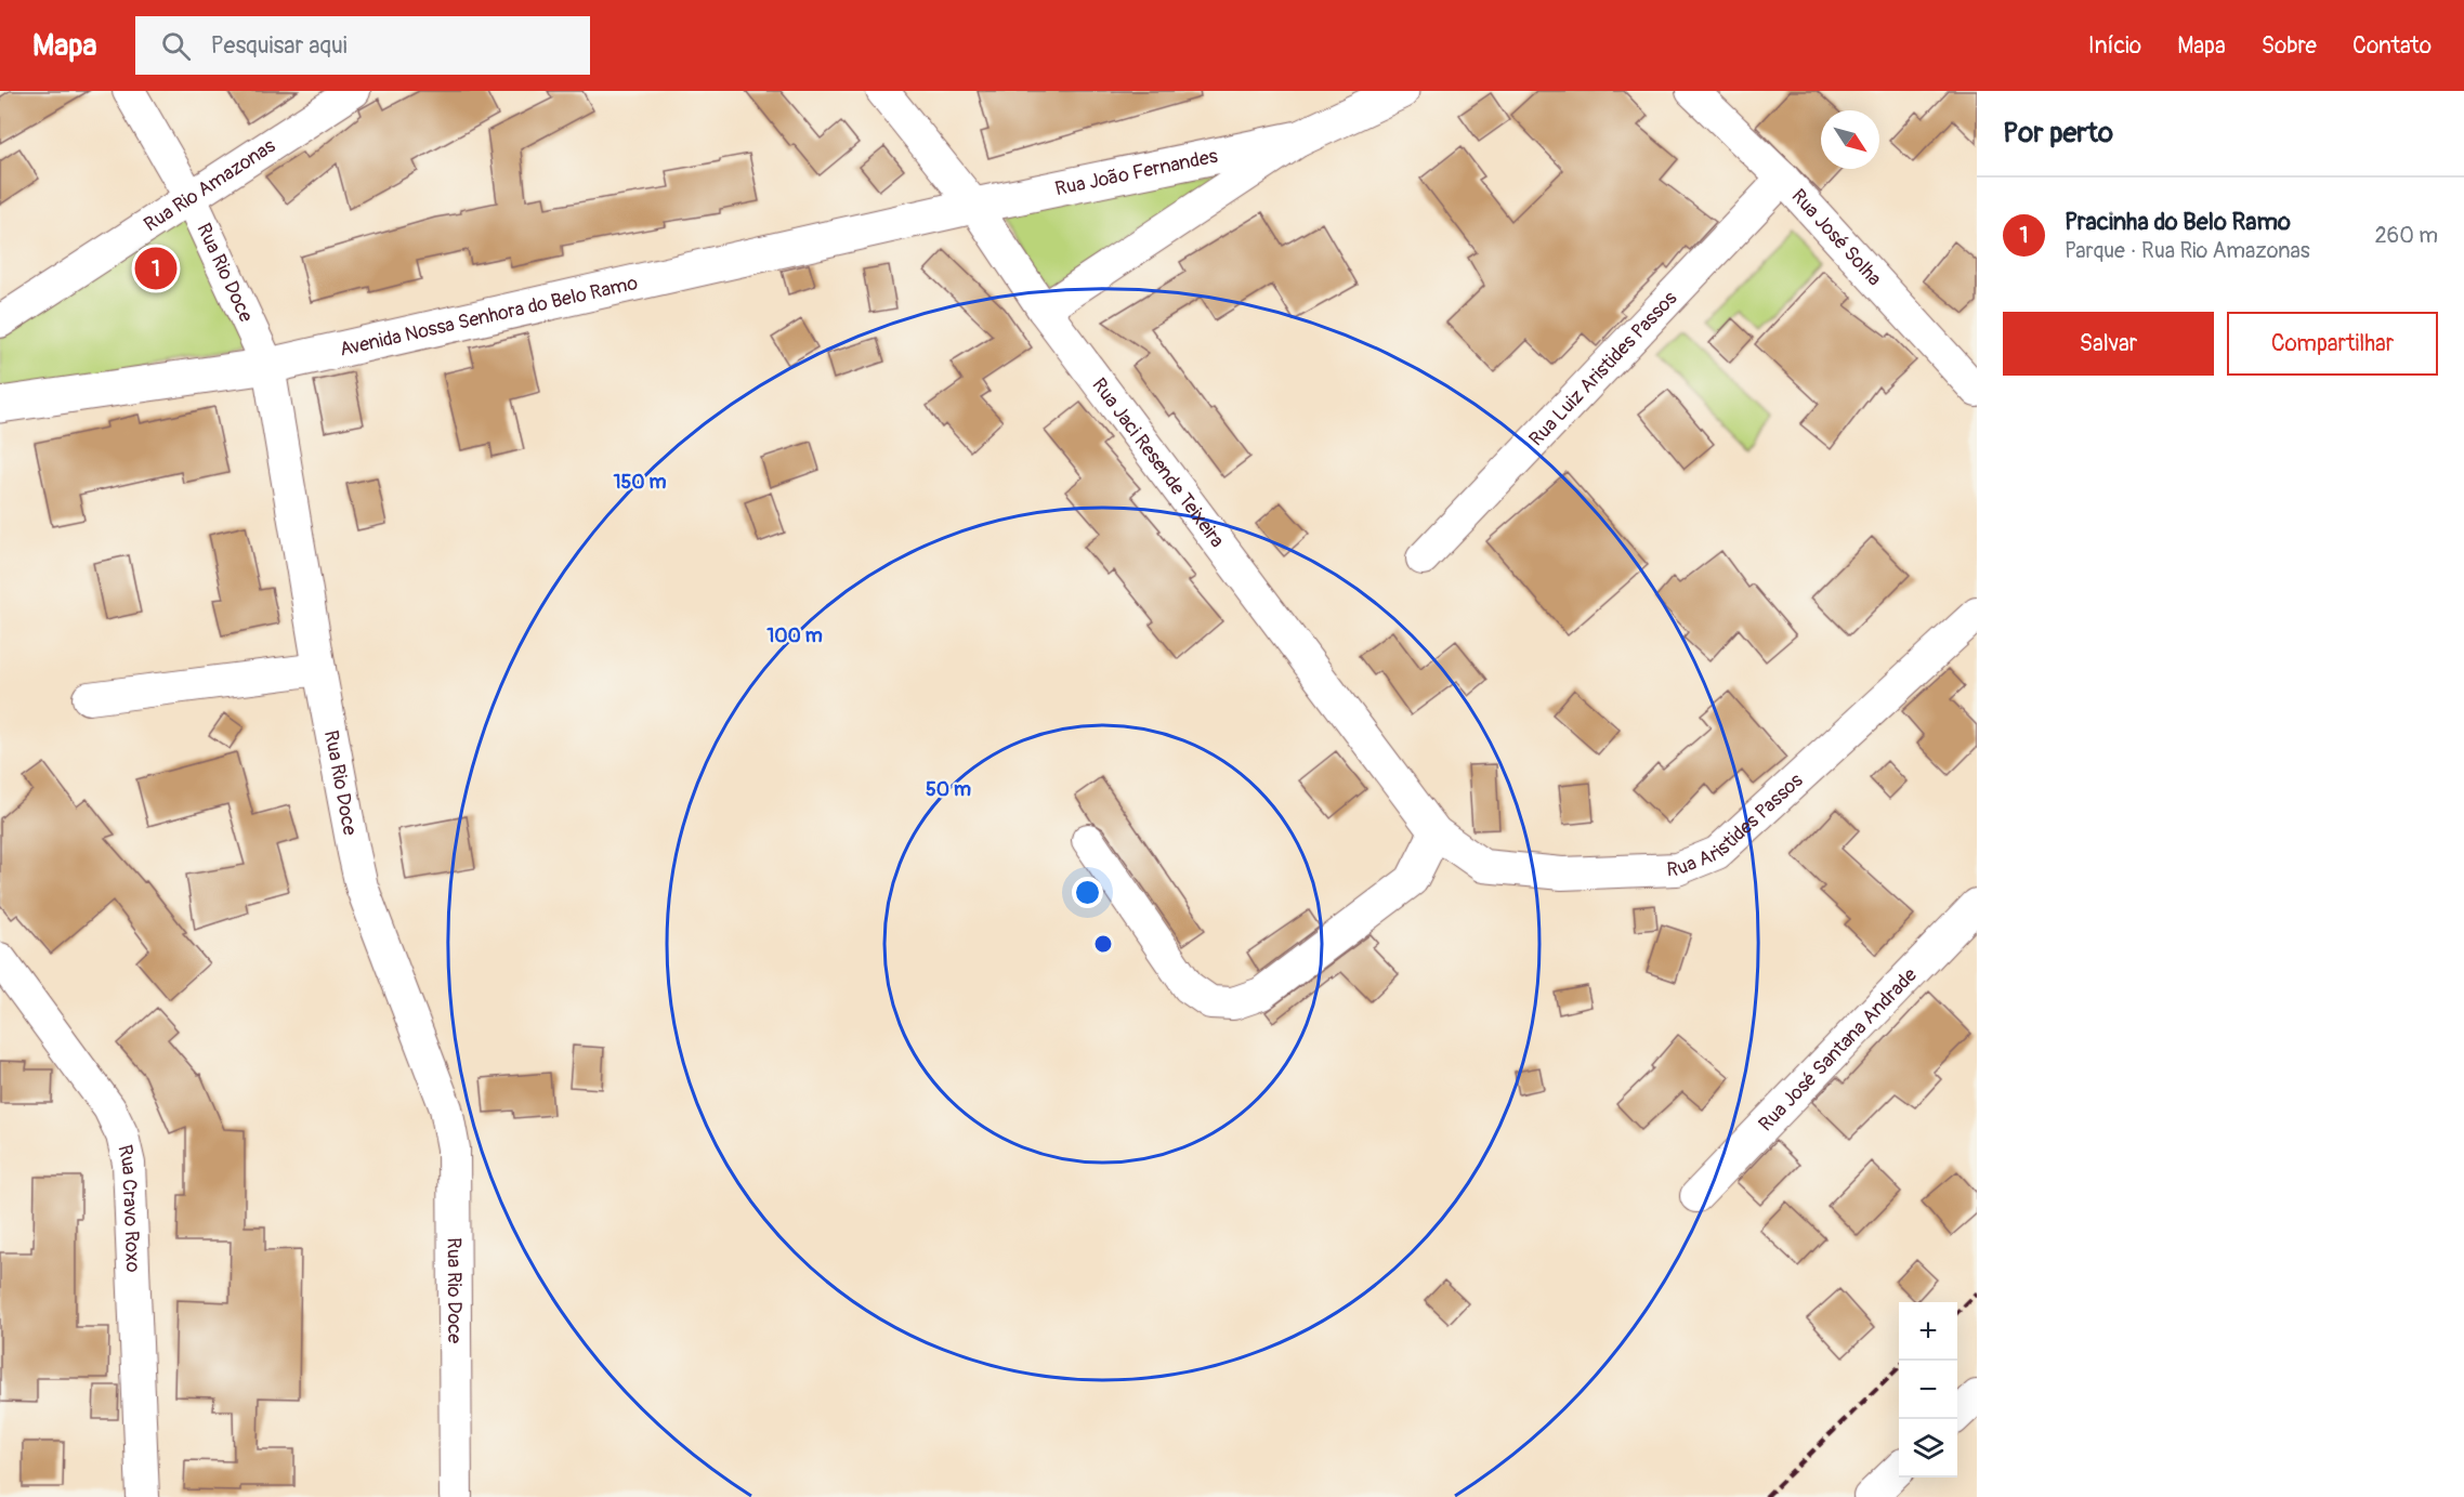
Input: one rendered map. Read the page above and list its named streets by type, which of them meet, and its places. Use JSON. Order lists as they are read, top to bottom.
{
  "streets": {
    "street": [
      "Rua João Fernandes",
      "Rua Rio Amazonas",
      "Rua José Solha",
      "Rua Rio Doce",
      "Avenida Nossa Senhora do Belo Ramo",
      "Rua Luiz Aristides Passos",
      "Rua Jaci Resende Teixeira",
      "Rua Aristides Passos",
      "Rua José Santana Andrade",
      "Rua Cravo Roxo"
    ]
  },
  "crossings": [
    ["Rua João Fernandes", "Avenida Nossa Senhora do Belo Ramo"],
    ["Rua João Fernandes", "Rua Jaci Resende Teixeira"],
    ["Rua Rio Amazonas", "Rua Rio Doce"],
    ["Rua José Solha", "Rua Luiz Aristides Passos"],
    ["Rua Rio Doce", "Avenida Nossa Senhora do Belo Ramo"],
    ["Avenida Nossa Senhora do Belo Ramo", "Rua Jaci Resende Teixeira"],
    ["Rua Jaci Resende Teixeira", "Rua Aristides Passos"]
  ],
  "north": "bottom right",
  "page": {
    "header": "Mapa",
    "search": "Pesquisar aqui",
    "nav": [
      "Início",
      "Mapa",
      "Sobre",
      "Contato"
    ],
    "heading": "Por perto",
    "list": [
      {
        "mark": "1",
        "name": "Pracinha do Belo Ramo",
        "note": "Parque · Rua Rio Amazonas",
        "value": "260 m"
      }
    ],
    "pins": "1",
    "buttons": ["Salvar", "Compartilhar"],
    "map_buttons": ["+", "−"]
  },
  "rings": ["150 m", "100 m", "50 m"]
}
